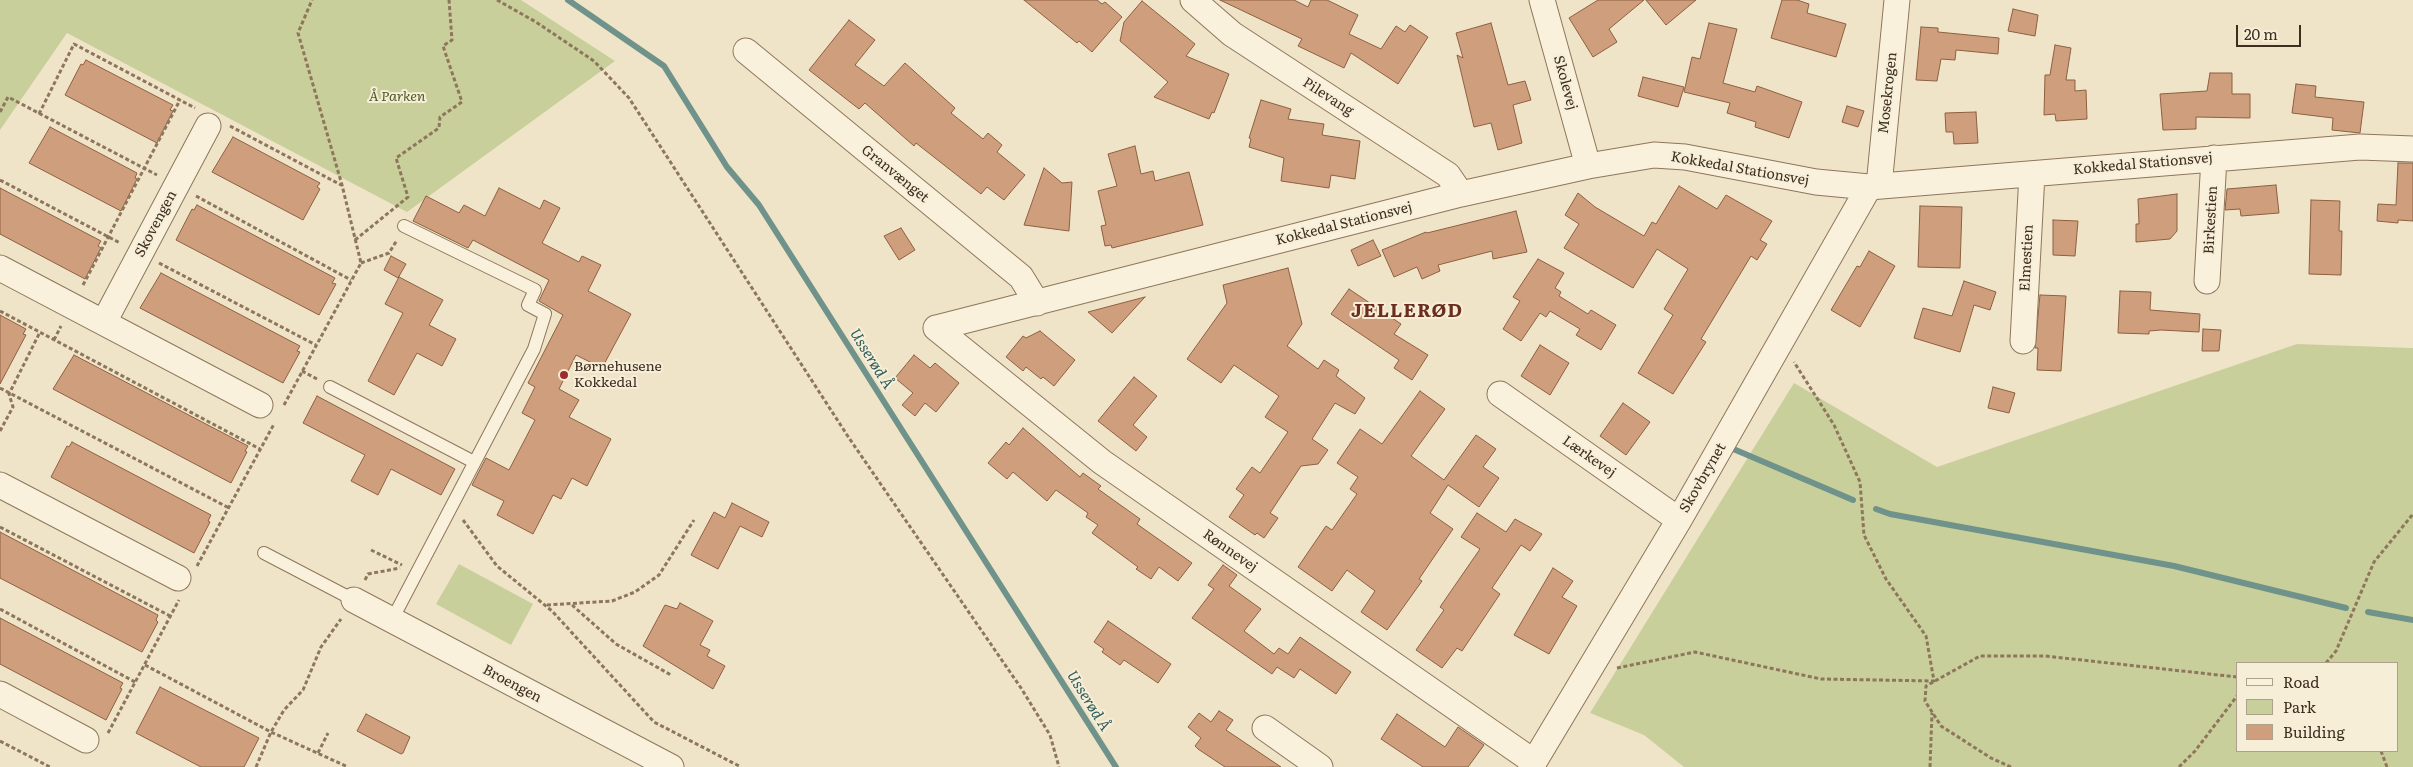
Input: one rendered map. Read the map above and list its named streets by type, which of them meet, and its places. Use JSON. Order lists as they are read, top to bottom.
{
  "streets": {
    "street": [
      "Skolevej",
      "Mosekrogen",
      "Pilevang",
      "Kokkedal Stationsvej",
      "Granvænget",
      "Birkestien",
      "Skovengen",
      "Elmestien",
      "Lærkevej",
      "Skovbrynet",
      "Rønnevej",
      "Broengen"
    ]
  },
  "crossings": [
    ["Skolevej", "Kokkedal Stationsvej"],
    ["Mosekrogen", "Kokkedal Stationsvej"],
    ["Mosekrogen", "Skovbrynet"],
    ["Pilevang", "Kokkedal Stationsvej"],
    ["Kokkedal Stationsvej", "Granvænget"],
    ["Kokkedal Stationsvej", "Birkestien"],
    ["Kokkedal Stationsvej", "Elmestien"],
    ["Kokkedal Stationsvej", "Skovbrynet"],
    ["Kokkedal Stationsvej", "Rønnevej"],
    ["Lærkevej", "Skovbrynet"],
    ["Skovbrynet", "Rønnevej"]
  ],
  "districts": ["JELLERØD"],
  "water": ["Usserød Å"],
  "parks": ["Å Parken"],
  "places": ["Børnehusene Kokkedal"],
  "legend": ["Road", "Park", "Building"],
  "scale_bar": "20 m"
}
